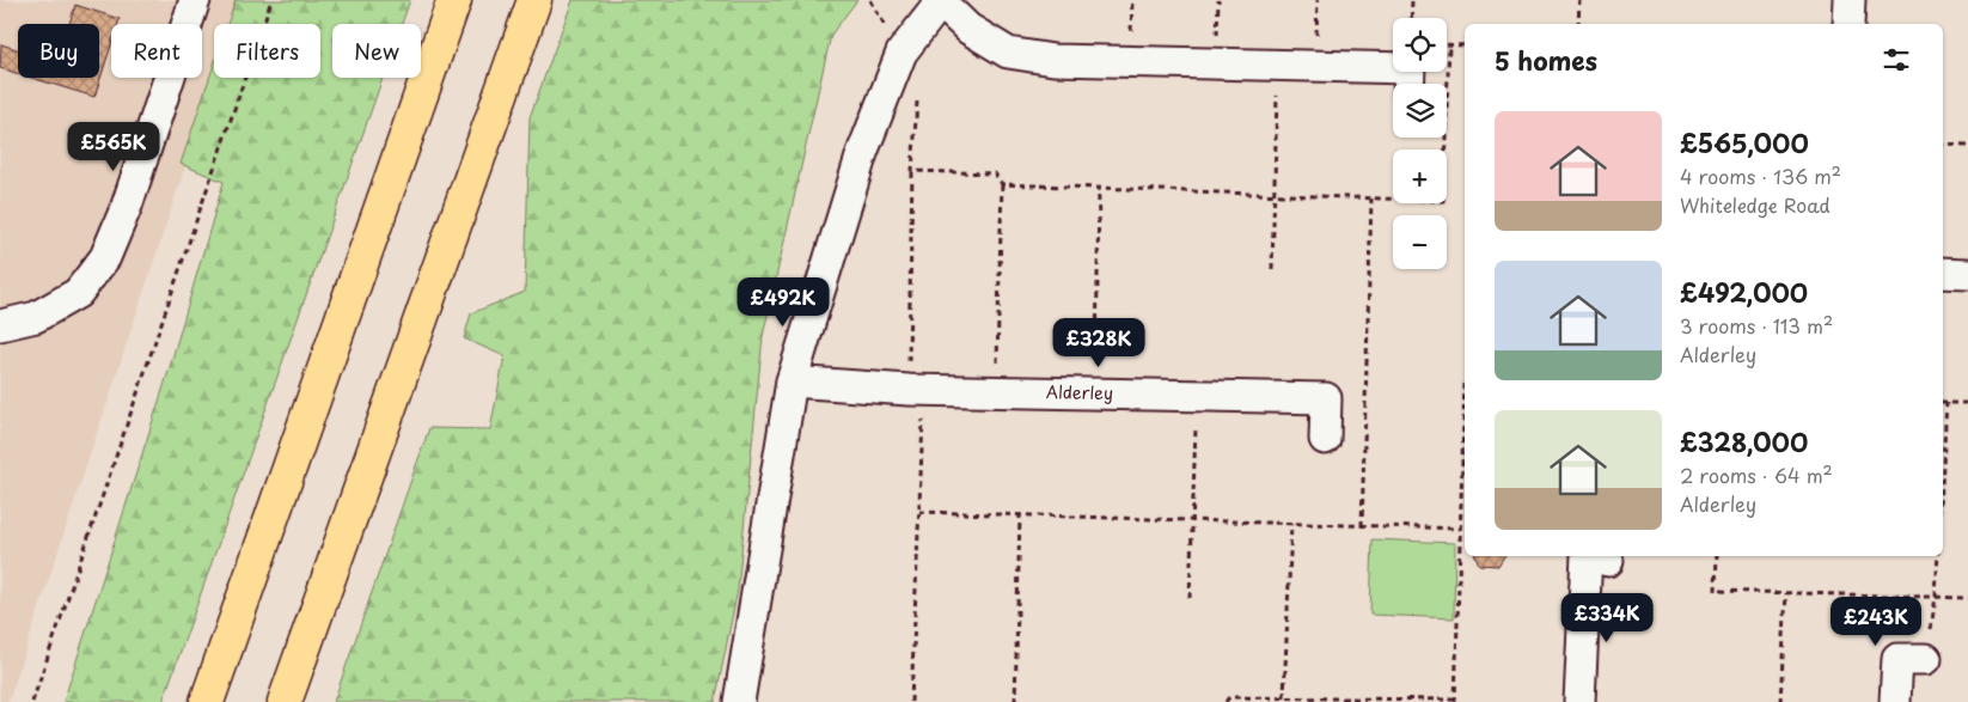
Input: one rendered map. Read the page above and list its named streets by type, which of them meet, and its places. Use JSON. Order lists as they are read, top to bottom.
{
  "streets": {
    "street": ["Alderley"]
  },
  "page": {
    "map_buttons": ["+", "−"],
    "chip": [
      "Buy",
      "Rent",
      "Filters",
      "New"
    ],
    "heading": "5 homes",
    "list": [
      {
        "name": "£565,000",
        "note": "4 rooms · 136 m² · Whiteledge Road"
      },
      {
        "name": "£492,000",
        "note": "3 rooms · 113 m² · Alderley"
      },
      {
        "name": "£328,000",
        "note": "2 rooms · 64 m² · Alderley"
      }
    ],
    "price": [
      "£565K",
      "£492K",
      "£328K",
      "£334K",
      "£243K"
    ]
  }
}
